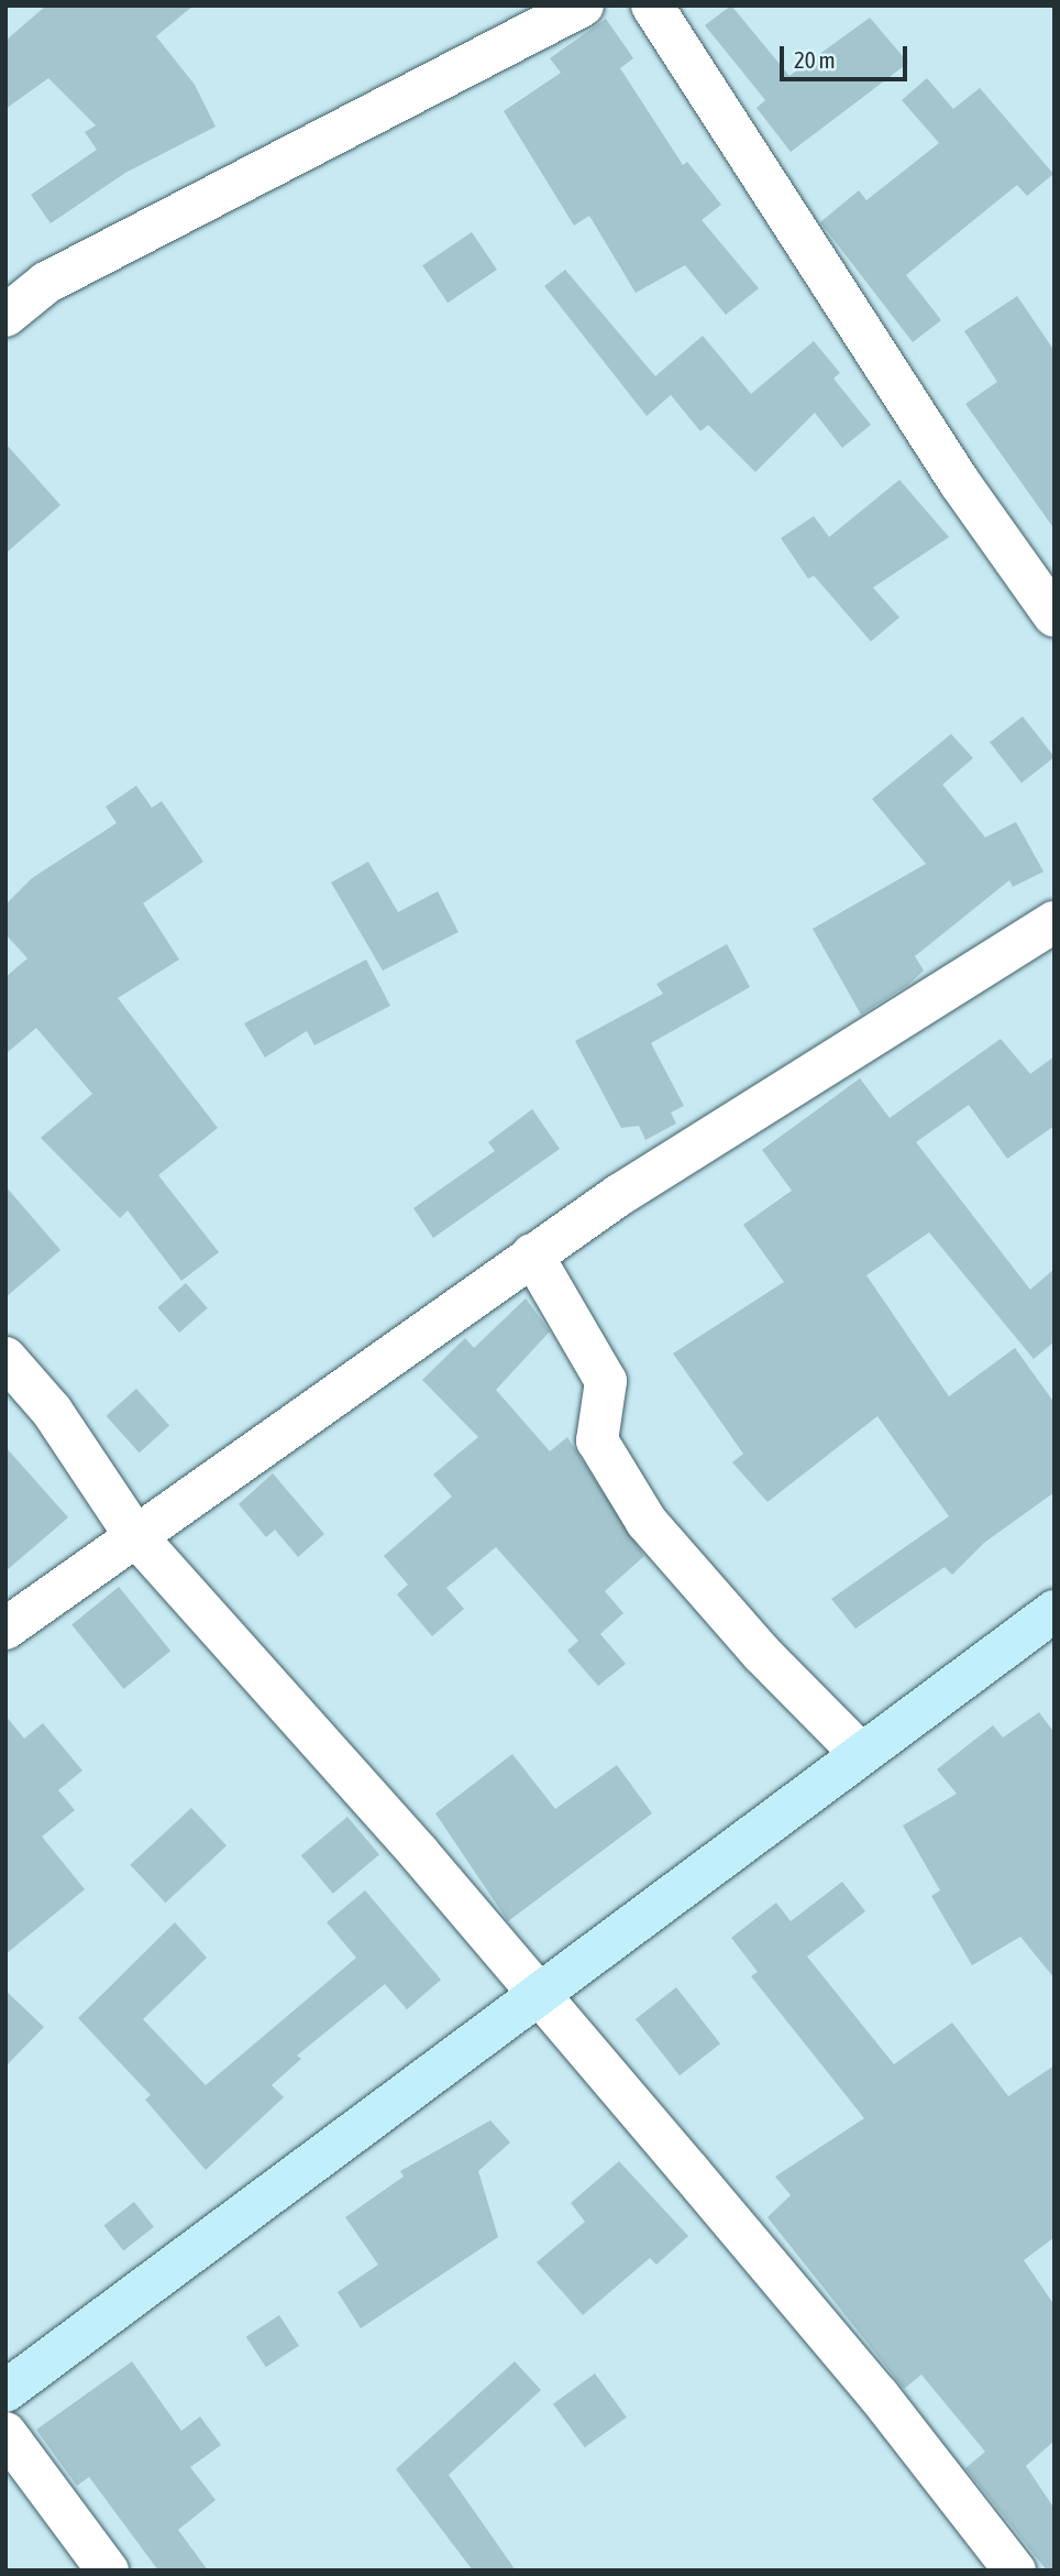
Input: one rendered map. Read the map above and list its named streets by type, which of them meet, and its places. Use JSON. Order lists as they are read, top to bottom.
{
  "scale_bar": "20 m"
}
